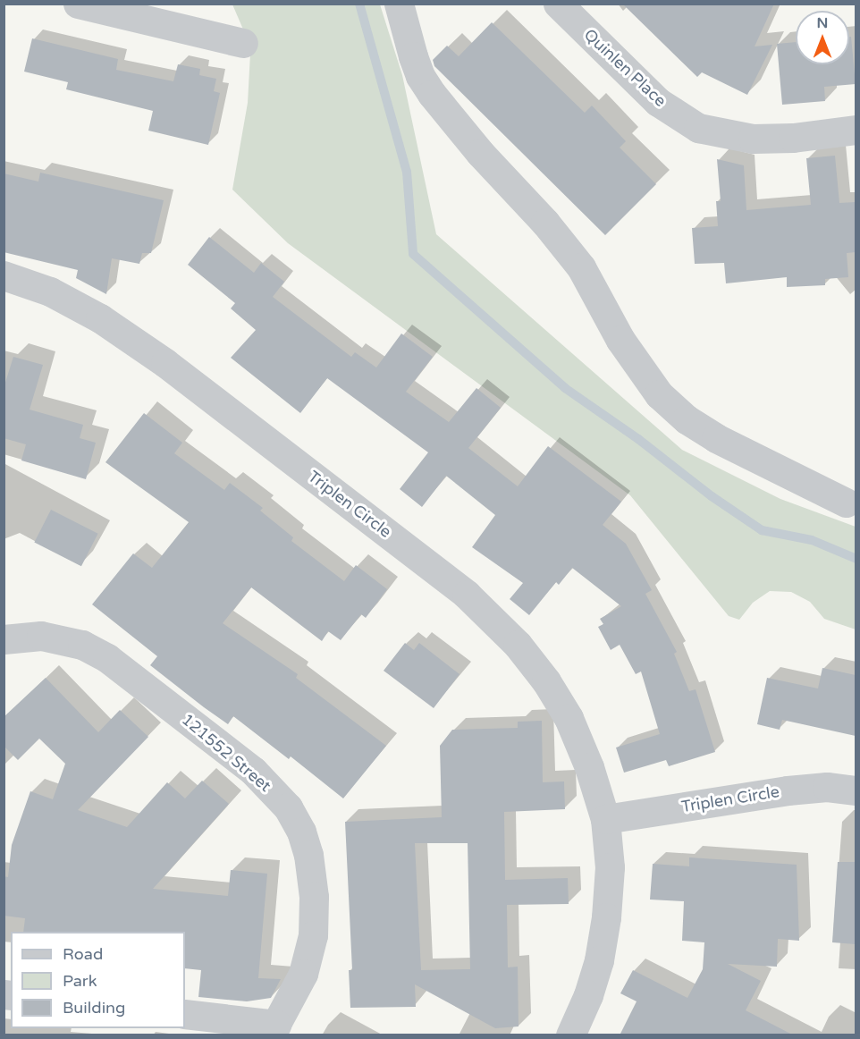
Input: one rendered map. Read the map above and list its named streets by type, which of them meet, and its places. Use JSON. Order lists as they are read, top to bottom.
{
  "streets": {
    "street": ["Quinlen Place", "Triplen Circle", "121552 Street"]
  },
  "legend": ["Road", "Park", "Building"],
  "north": "top"
}
